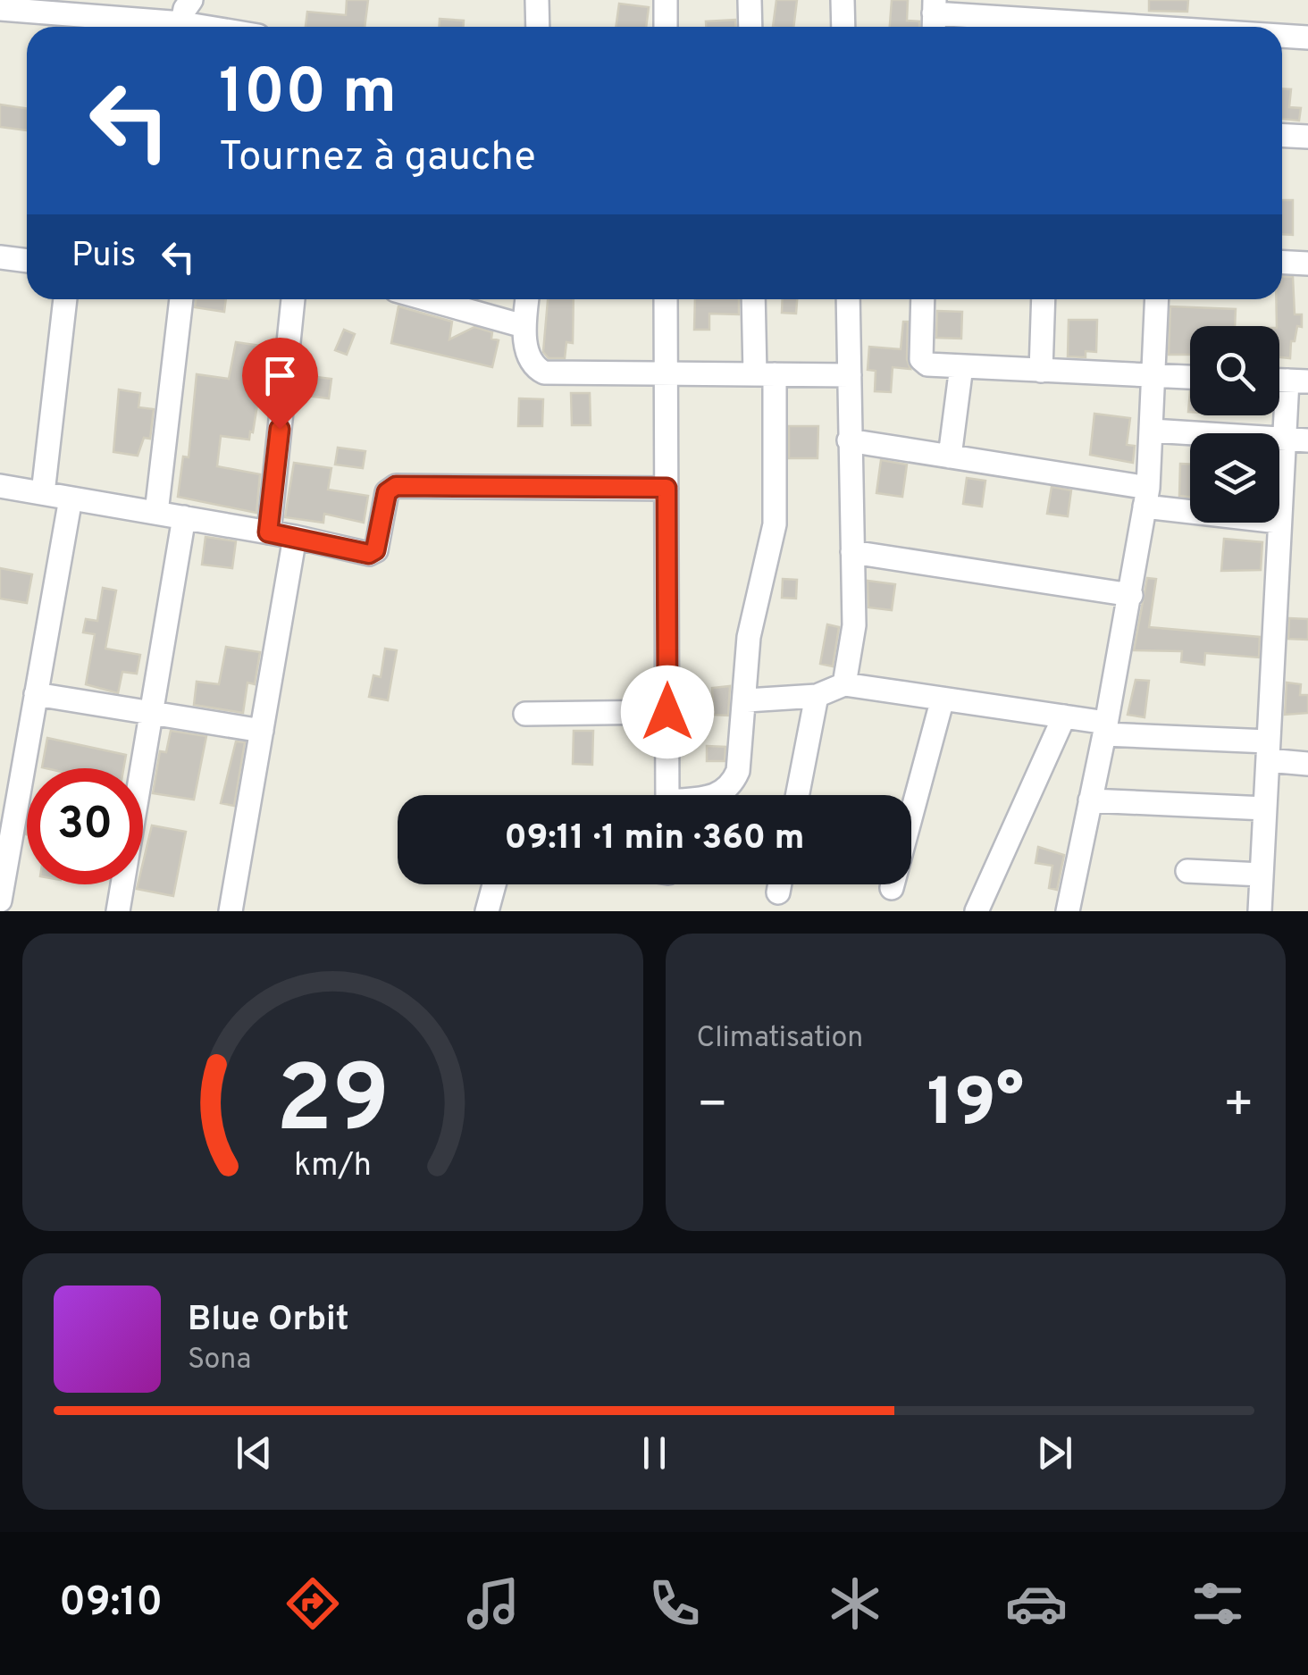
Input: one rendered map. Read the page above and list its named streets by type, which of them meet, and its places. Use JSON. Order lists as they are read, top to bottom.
{
  "page": {
    "turn": ["100 m", "Tournez à gauche"],
    "then": "Puis",
    "limit": "30",
    "trip": "09:11 · 1 min · 360 m",
    "tile": "Climatisation",
    "heat": ["−", "19°", "+"],
    "song": ["Blue Orbit", "Sona"],
    "tabs": "09:10",
    "gauge": ["29", "km/h"]
  }
}
